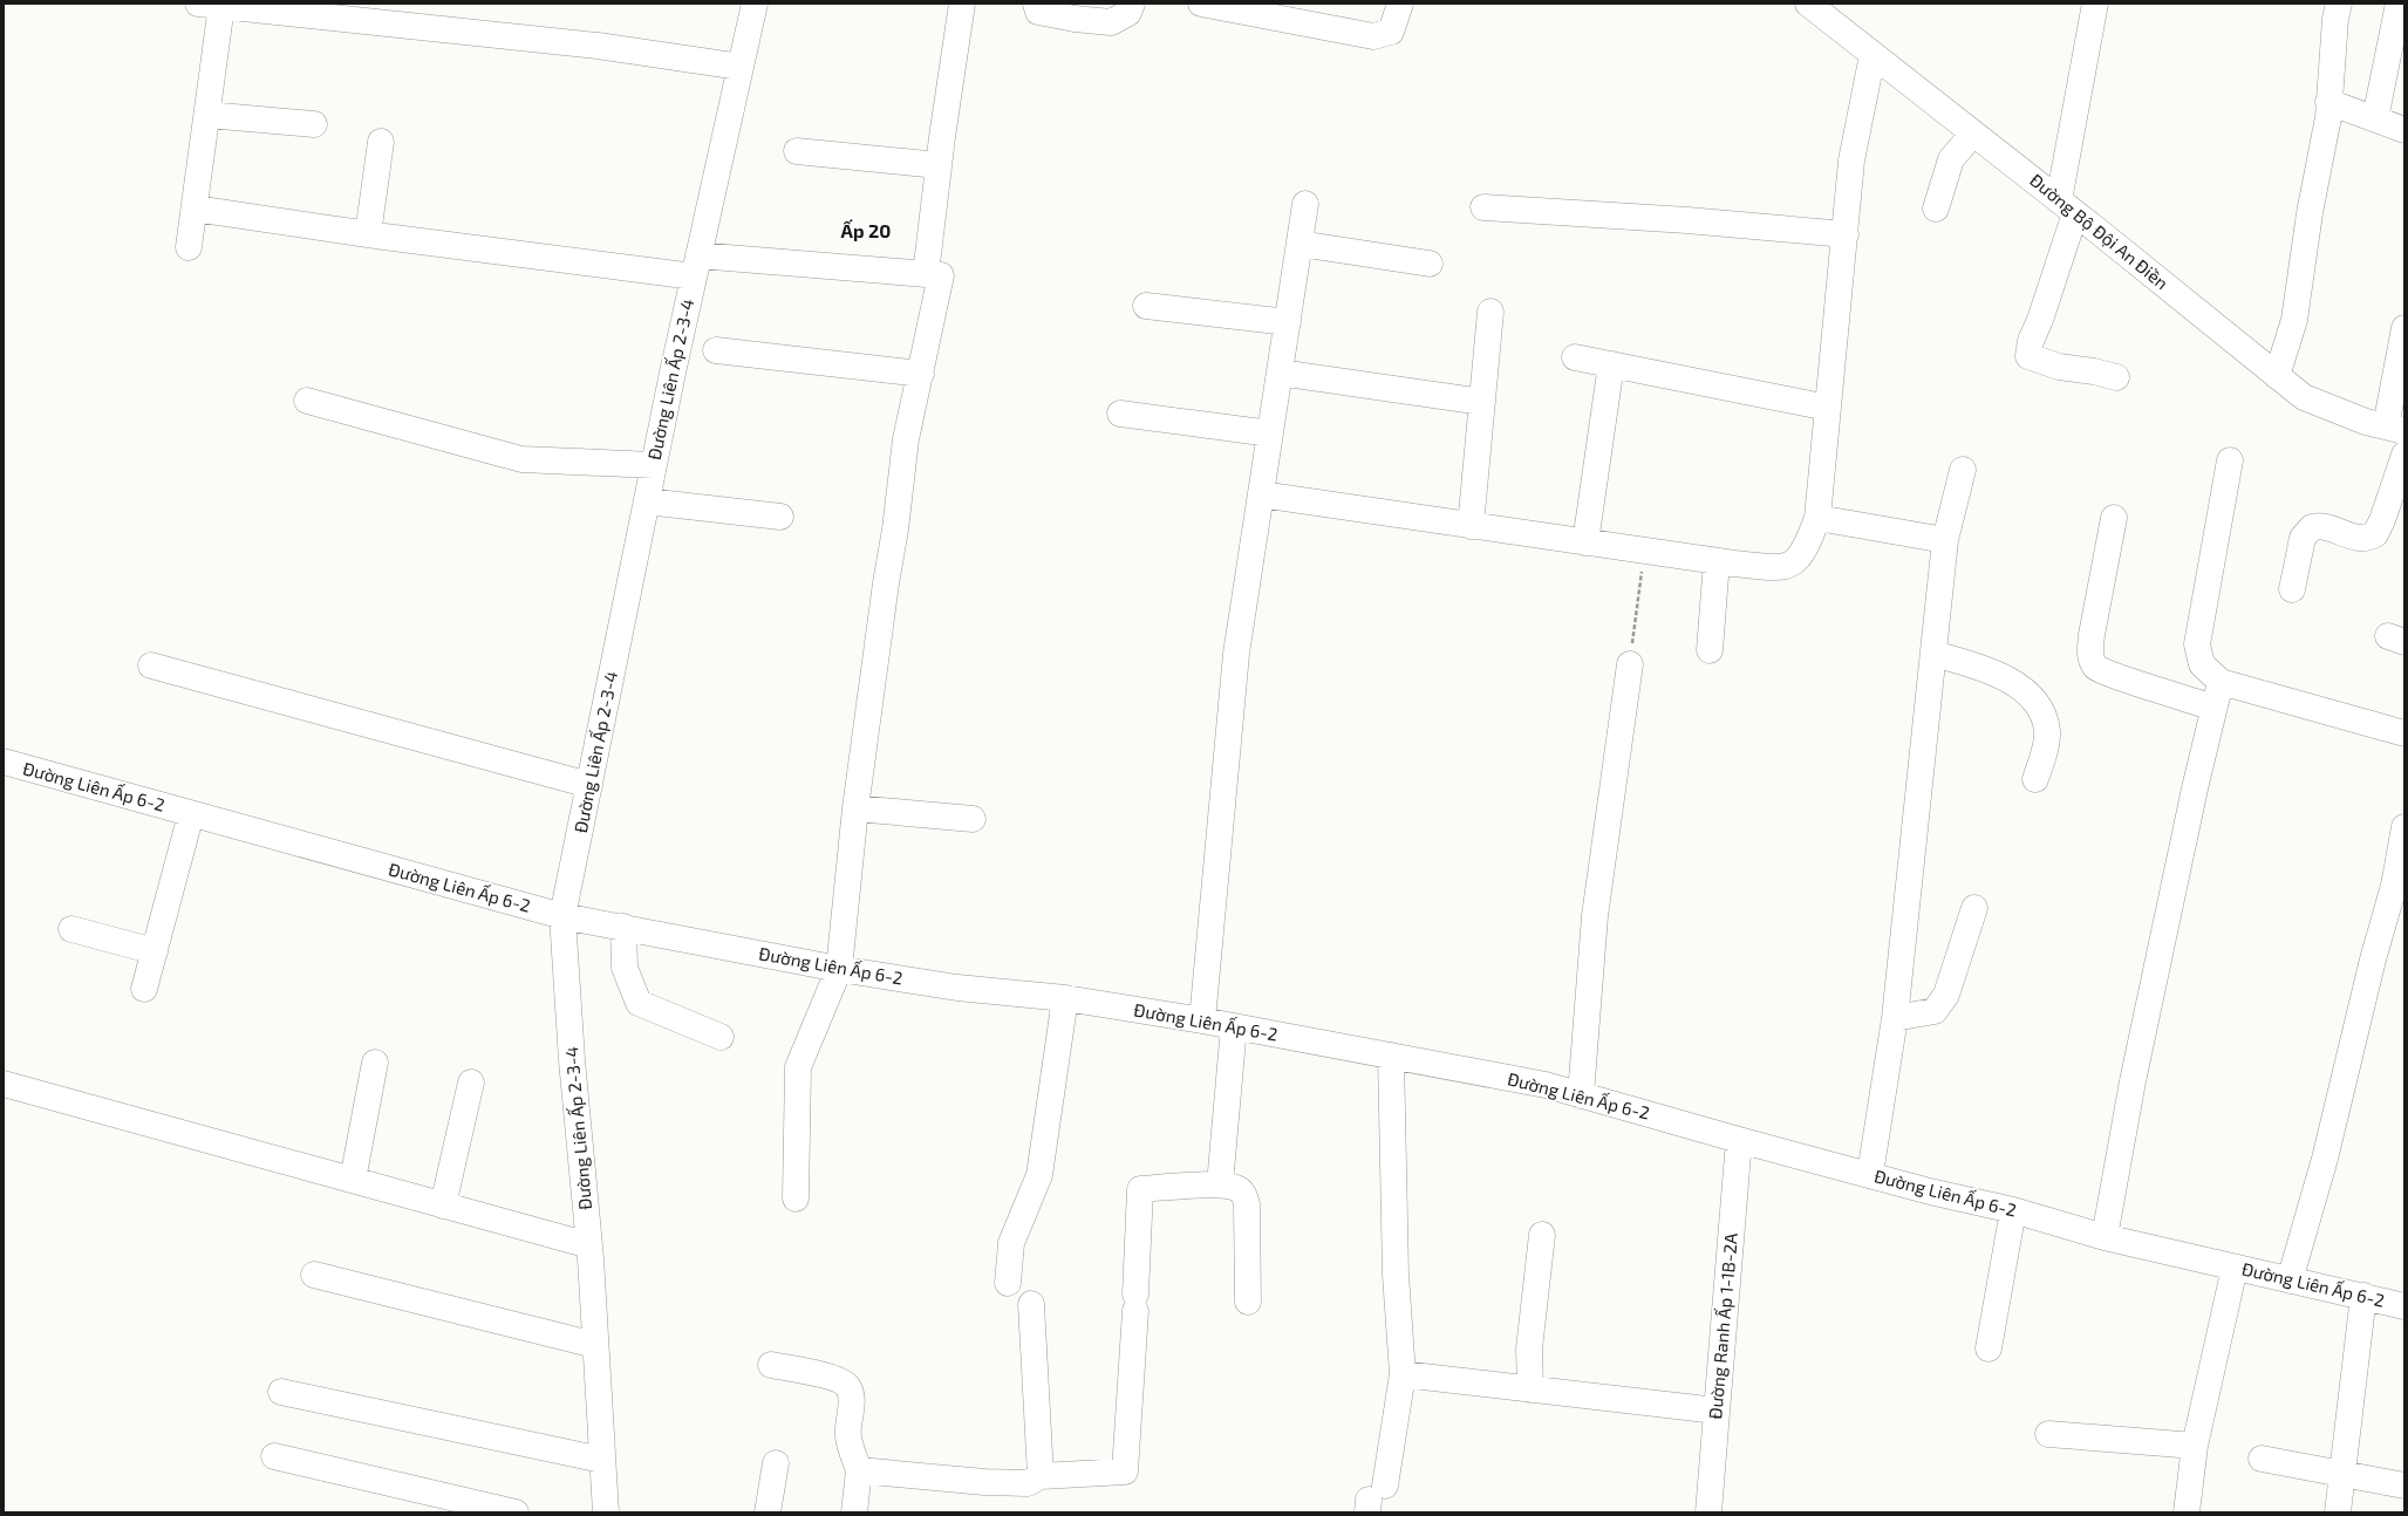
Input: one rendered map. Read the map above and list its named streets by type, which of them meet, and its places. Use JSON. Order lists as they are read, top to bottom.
{
  "streets": {
    "street": [
      "Đường Bộ Đội An Điền",
      "Đường Liên Ấp 2-3-4",
      "Đường Liên Ấp 6-2",
      "Đường Ranh Ấp 1-1B-2A"
    ]
  },
  "crossings": [
    ["Đường Liên Ấp 2-3-4", "Đường Liên Ấp 6-2"],
    ["Đường Liên Ấp 6-2", "Đường Ranh Ấp 1-1B-2A"]
  ],
  "districts": ["Ấp 20"]
}
